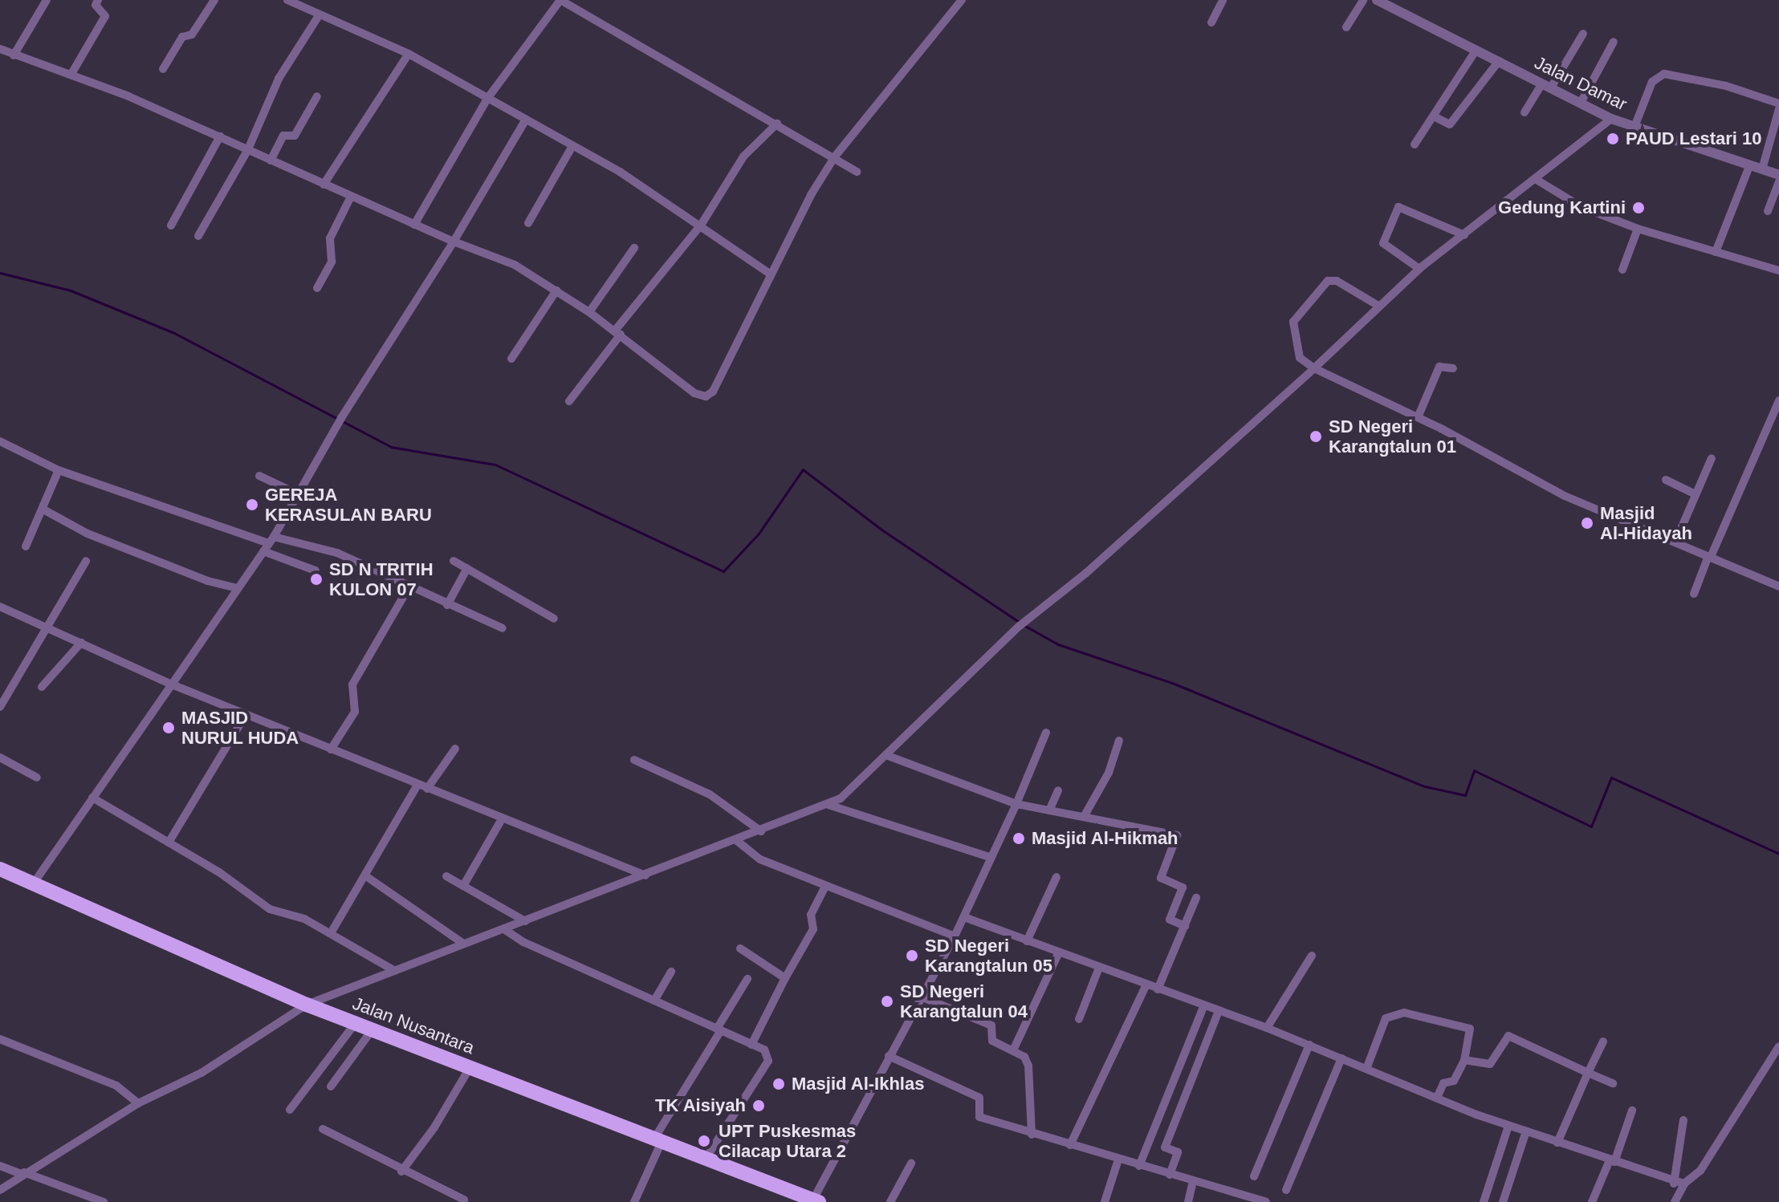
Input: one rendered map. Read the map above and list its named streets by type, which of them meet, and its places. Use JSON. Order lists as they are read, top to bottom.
{
  "streets": {
    "highway": ["Jalan Nusantara"],
    "street": ["Jalan Damar"]
  },
  "places": [
    "PAUD Lestari 10",
    "Gedung Kartini",
    "SD Negeri Karangtalun 01",
    "GEREJA KERASULAN BARU",
    "Masjid Al-Hidayah",
    "SD N TRITIH KULON 07",
    "MASJID NURUL HUDA",
    "Masjid Al-Hikmah",
    "SD Negeri Karangtalun 05",
    "SD Negeri Karangtalun 04",
    "Masjid Al-Ikhlas",
    "TK Aisiyah",
    "UPT Puskesmas Cilacap Utara 2"
  ]
}
